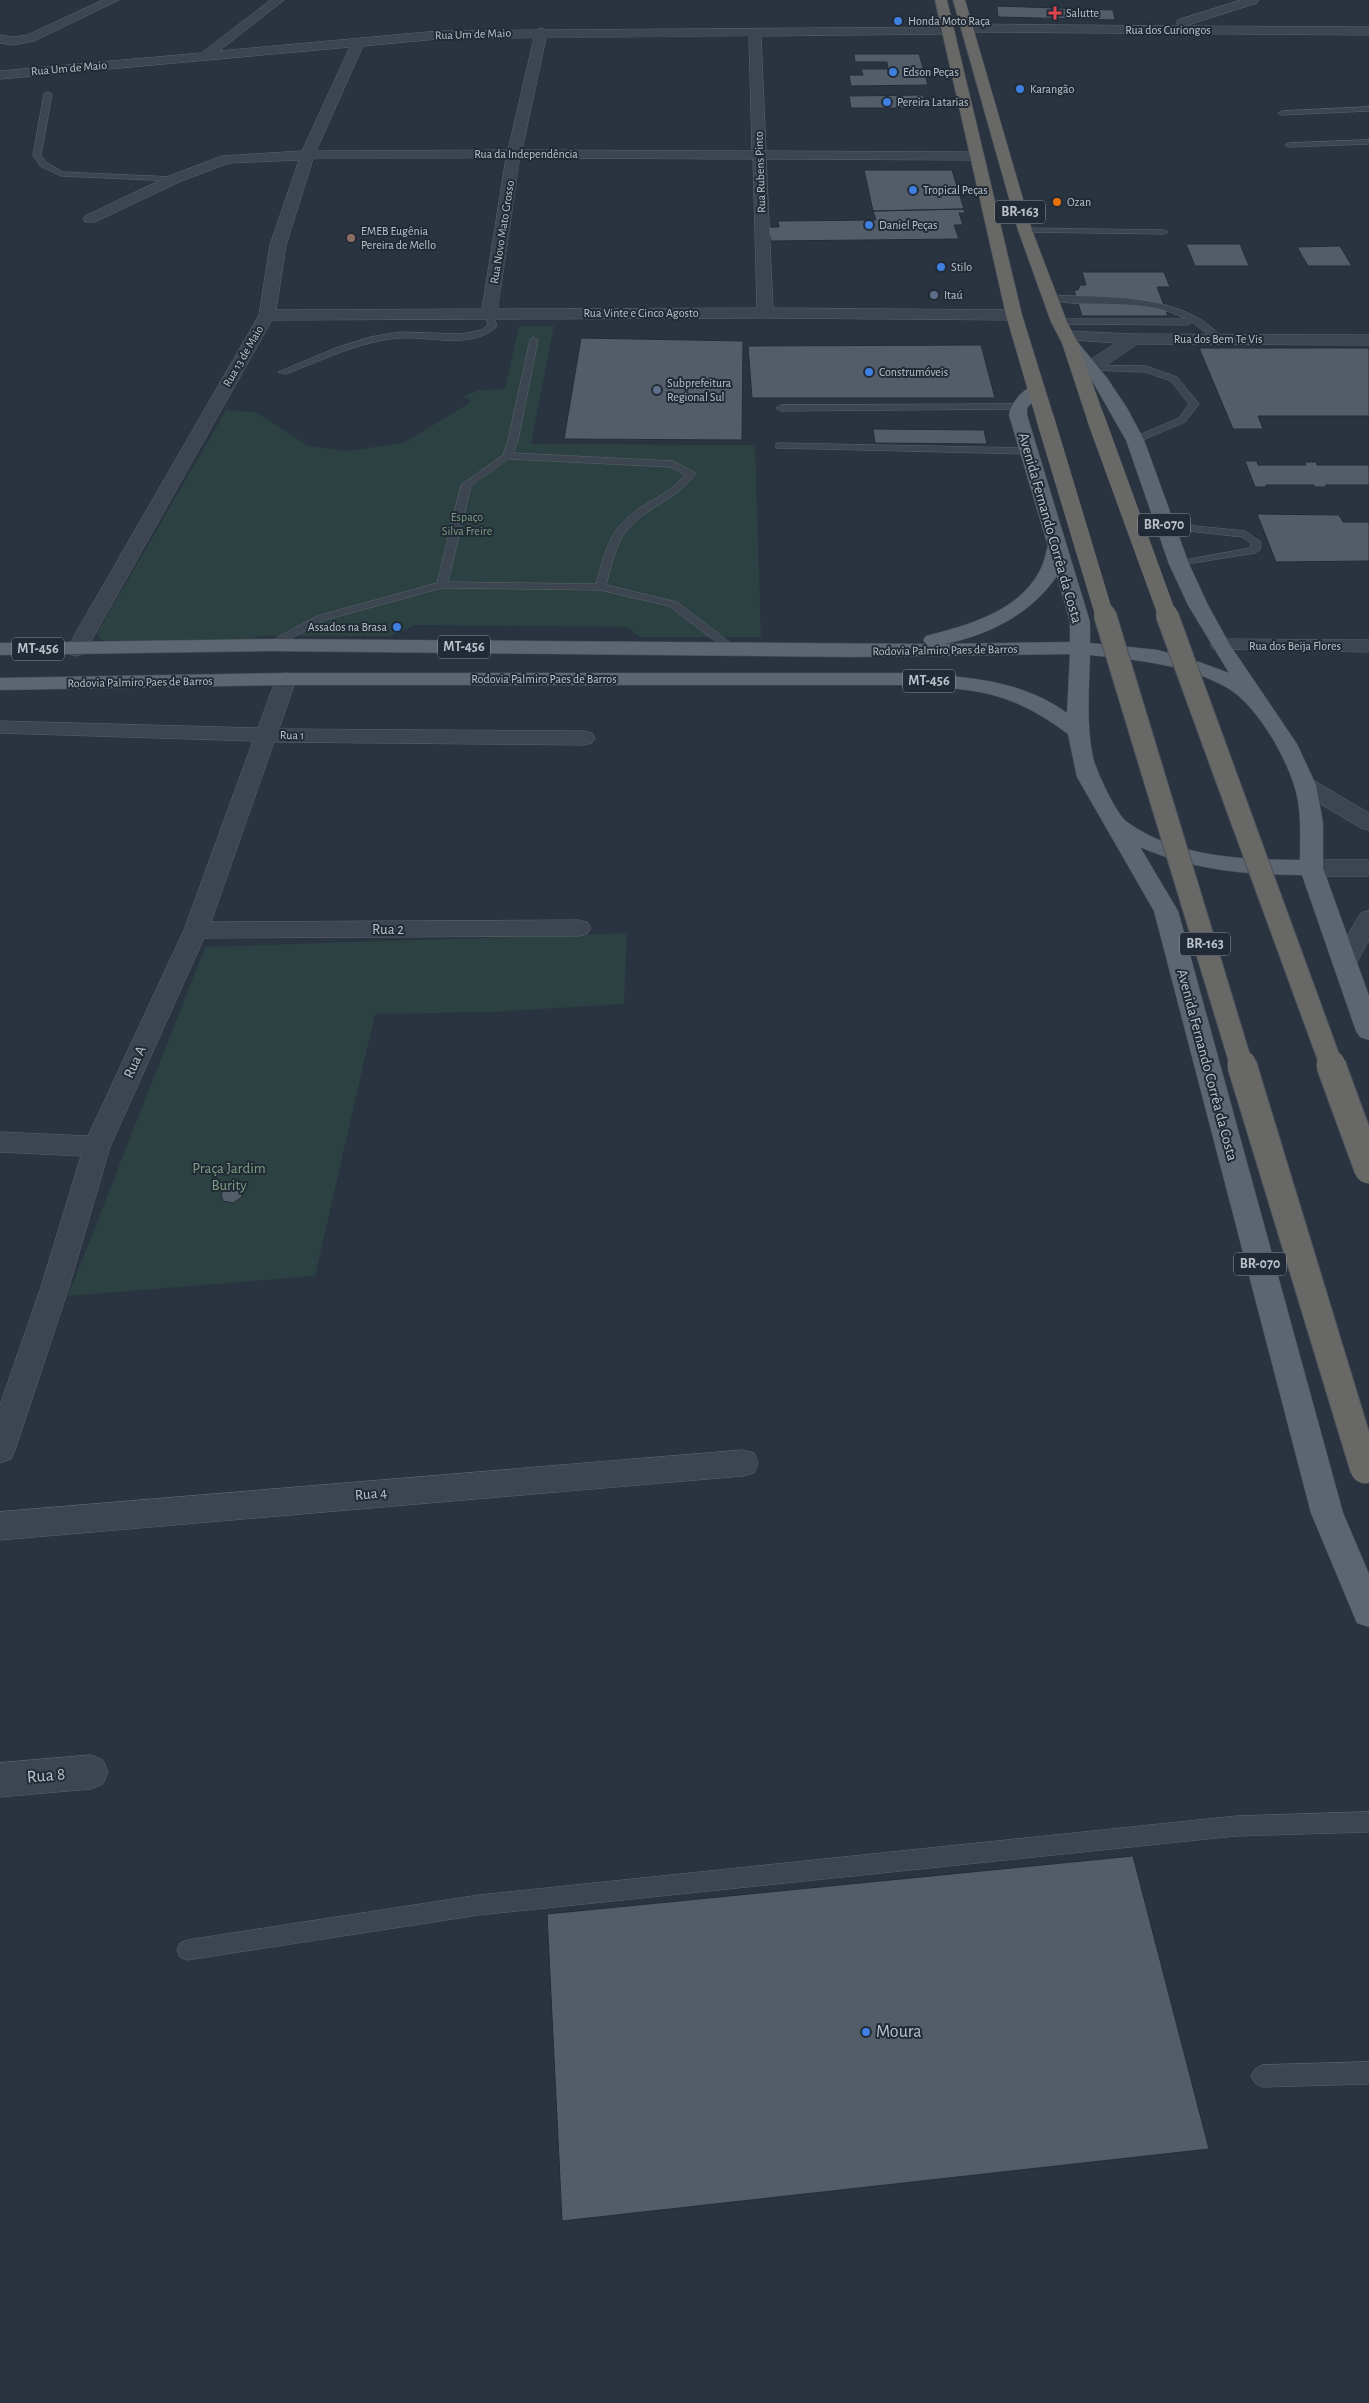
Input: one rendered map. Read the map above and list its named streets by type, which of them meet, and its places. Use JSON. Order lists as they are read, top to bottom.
{
  "streets": {
    "highway": ["BR-163", "Avenida Fernando Corrêa da Costa"],
    "main road": ["BR-070", "MT-456", "Rodovia Palmiro Paes de Barros"],
    "street": [
      "Rua dos Curiongos",
      "Rua Um de Maio",
      "Rua da Independência",
      "Rua Rubens Pinto",
      "Rua Novo Mato Grosso",
      "Rua Vinte e Cinco Agosto",
      "Rua dos Bem Te Vis",
      "Rua 13 de Maio",
      "Rua dos Beija Flores",
      "Rua 1",
      "Rua 2",
      "Rua A",
      "Rua 4",
      "Rua 8"
    ]
  },
  "crossings": [
    ["Rua dos Curiongos", "BR-163"],
    ["Rua Um de Maio", "Rua Rubens Pinto"],
    ["Rua Um de Maio", "Rua Novo Mato Grosso"],
    ["Rua Um de Maio", "Rua 13 de Maio"],
    ["Rua Um de Maio", "Avenida Fernando Corrêa da Costa"],
    ["Rua da Independência", "Rua Rubens Pinto"],
    ["Rua da Independência", "Rua Novo Mato Grosso"],
    ["Rua da Independência", "Rua 13 de Maio"],
    ["Rua da Independência", "Avenida Fernando Corrêa da Costa"],
    ["Rua Rubens Pinto", "Rua Vinte e Cinco Agosto"],
    ["BR-163", "Rua dos Bem Te Vis"],
    ["BR-163", "BR-070"],
    ["Rua Novo Mato Grosso", "Rua Vinte e Cinco Agosto"],
    ["Rua Vinte e Cinco Agosto", "Rua 13 de Maio"],
    ["Rua Vinte e Cinco Agosto", "Avenida Fernando Corrêa da Costa"],
    ["Rua dos Bem Te Vis", "BR-070"],
    ["Rua 13 de Maio", "Rodovia Palmiro Paes de Barros"],
    ["BR-070", "Avenida Fernando Corrêa da Costa"],
    ["BR-070", "Rua dos Beija Flores"],
    ["BR-070", "Rodovia Palmiro Paes de Barros"],
    ["Avenida Fernando Corrêa da Costa", "MT-456"],
    ["Avenida Fernando Corrêa da Costa", "Rodovia Palmiro Paes de Barros"],
    ["MT-456", "Rodovia Palmiro Paes de Barros"],
    ["Rodovia Palmiro Paes de Barros", "Rua A"],
    ["Rua 1", "Rua A"],
    ["Rua 2", "Rua A"]
  ],
  "parks": ["Espaço Silva Freire", "Praça Jardim Burity"],
  "places": {
    "health": ["Salutte"],
    "other": [
      "Honda Moto Raça",
      "Edson Peças",
      "Karangão",
      "Pereira Latarias",
      "Tropical Peças",
      "Ozan",
      "Daniel Peças",
      "EMEB Eugênia Pereira de Mello",
      "Stilo",
      "Itaú",
      "Construmóveis",
      "Subprefeitura Regional Sul",
      "Assados na Brasa",
      "Moura"
    ]
  }
}
